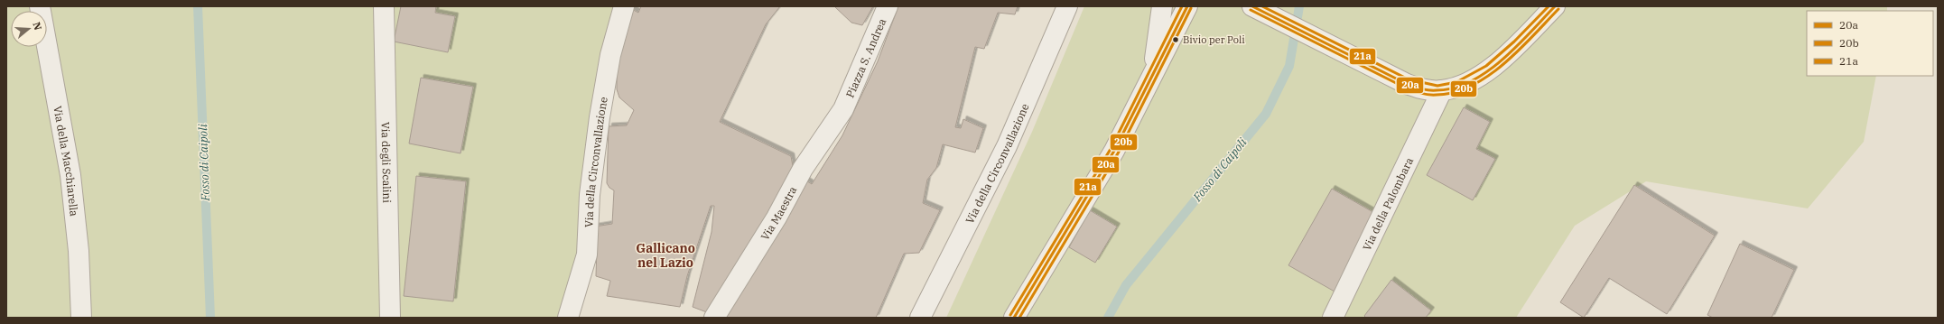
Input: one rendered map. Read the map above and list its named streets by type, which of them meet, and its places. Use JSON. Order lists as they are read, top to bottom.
{
  "streets": {
    "street": [
      "Piazza S. Andrea",
      "Via della Macchiarella",
      "Via degli Scalini",
      "Via della Circonvallazione",
      "Via della Palombara",
      "Via Maestra"
    ]
  },
  "crossings": [
    ["Piazza S. Andrea", "Via Maestra"]
  ],
  "districts": ["Gallicano nel Lazio"],
  "water": ["Fosso di Caipoli"],
  "places": ["Bivio per Poli"],
  "lines": ["transit line 20a", "transit line 21a", "transit line 20b"],
  "legend": ["20a", "20b", "21a"],
  "north": "right"
}
